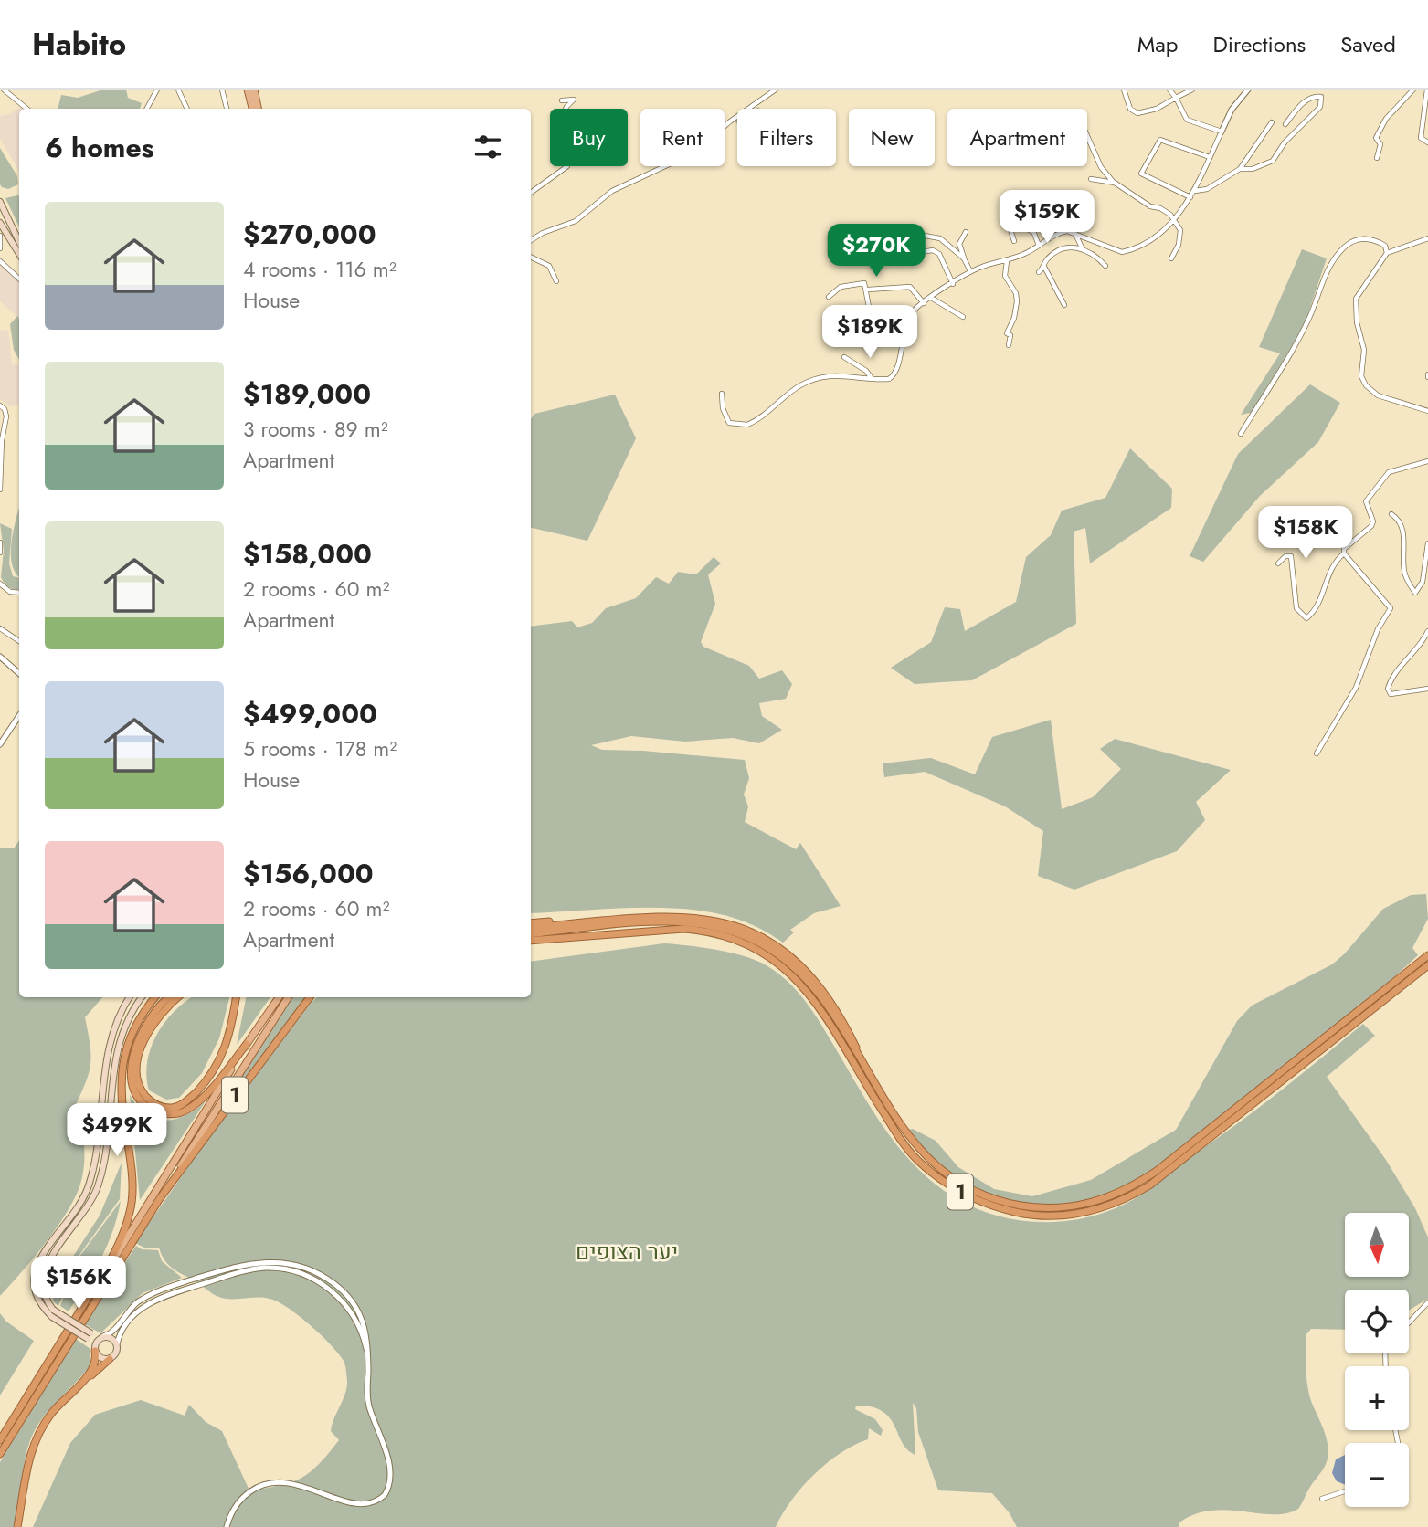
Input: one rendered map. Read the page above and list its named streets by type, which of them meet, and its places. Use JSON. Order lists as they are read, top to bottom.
{
  "streets": {
    "highway": ["1"]
  },
  "parks": ["יער הצופים"],
  "north": "bottom",
  "page": {
    "header": "Habito",
    "nav": ["Map", "Directions", "Saved"],
    "chip": [
      "Buy",
      "Rent",
      "Filters",
      "New",
      "Apartment"
    ],
    "heading": "6 homes",
    "list": [
      {
        "name": "$270,000",
        "note": "4 rooms · 116 m² · House"
      },
      {
        "name": "$189,000",
        "note": "3 rooms · 89 m² · Apartment"
      },
      {
        "name": "$158,000",
        "note": "2 rooms · 60 m² · Apartment"
      },
      {
        "name": "$499,000",
        "note": "5 rooms · 178 m² · House"
      },
      {
        "name": "$156,000",
        "note": "2 rooms · 60 m² · Apartment"
      }
    ],
    "price": [
      "$159K",
      "$270K",
      "$189K",
      "$158K",
      "$499K",
      "$156K"
    ],
    "map_buttons": ["+", "−"]
  }
}
